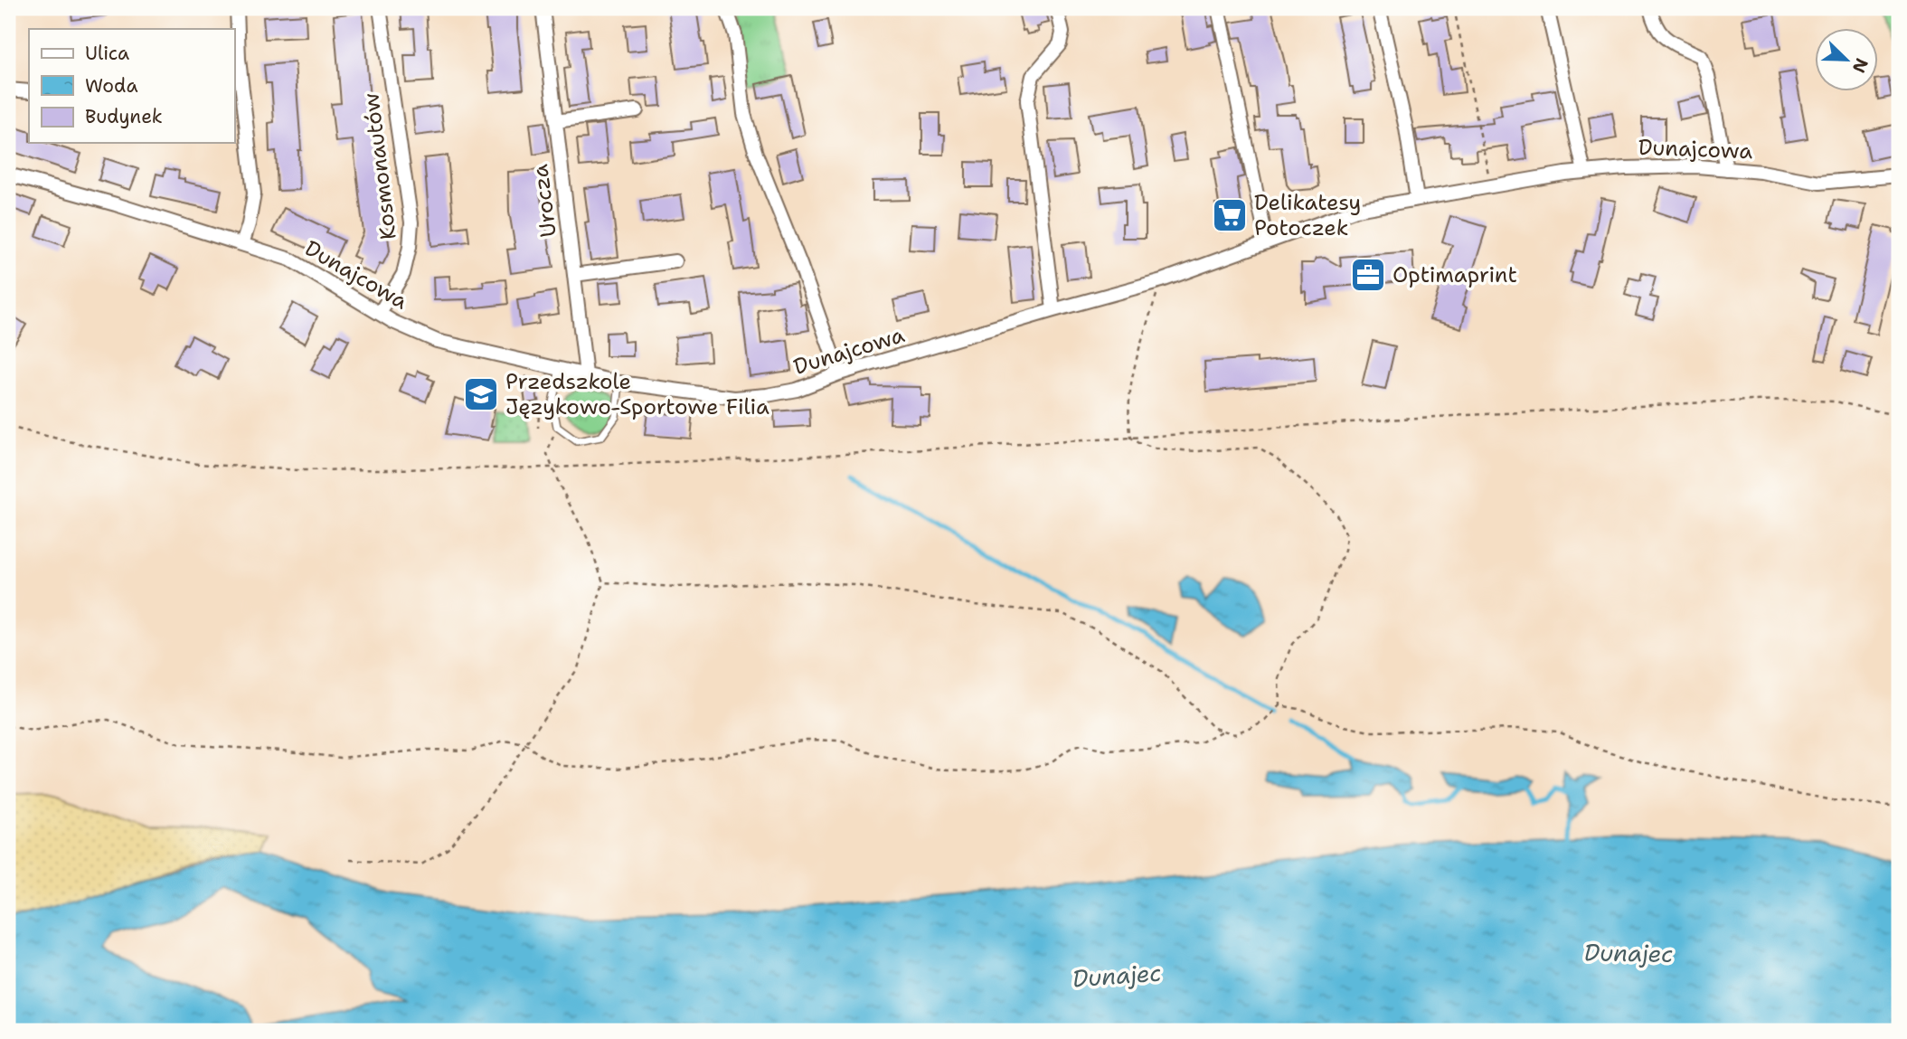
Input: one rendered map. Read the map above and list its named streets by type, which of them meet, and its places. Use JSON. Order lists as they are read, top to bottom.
{
  "streets": {
    "street": ["Dunajcowa", "Kosmonautów", "Urocza"]
  },
  "crossings": [
    ["Dunajcowa", "Kosmonautów"],
    ["Dunajcowa", "Urocza"]
  ],
  "water": ["Dunajec"],
  "places": {
    "supermarket": ["Delikatesy Potoczek"],
    "office": ["Optimaprint"],
    "school or university": ["Przedszkole Językowo-Sportowe Filia"]
  },
  "legend": ["Ulica", "Woda", "Budynek"],
  "north": "bottom right"
}
